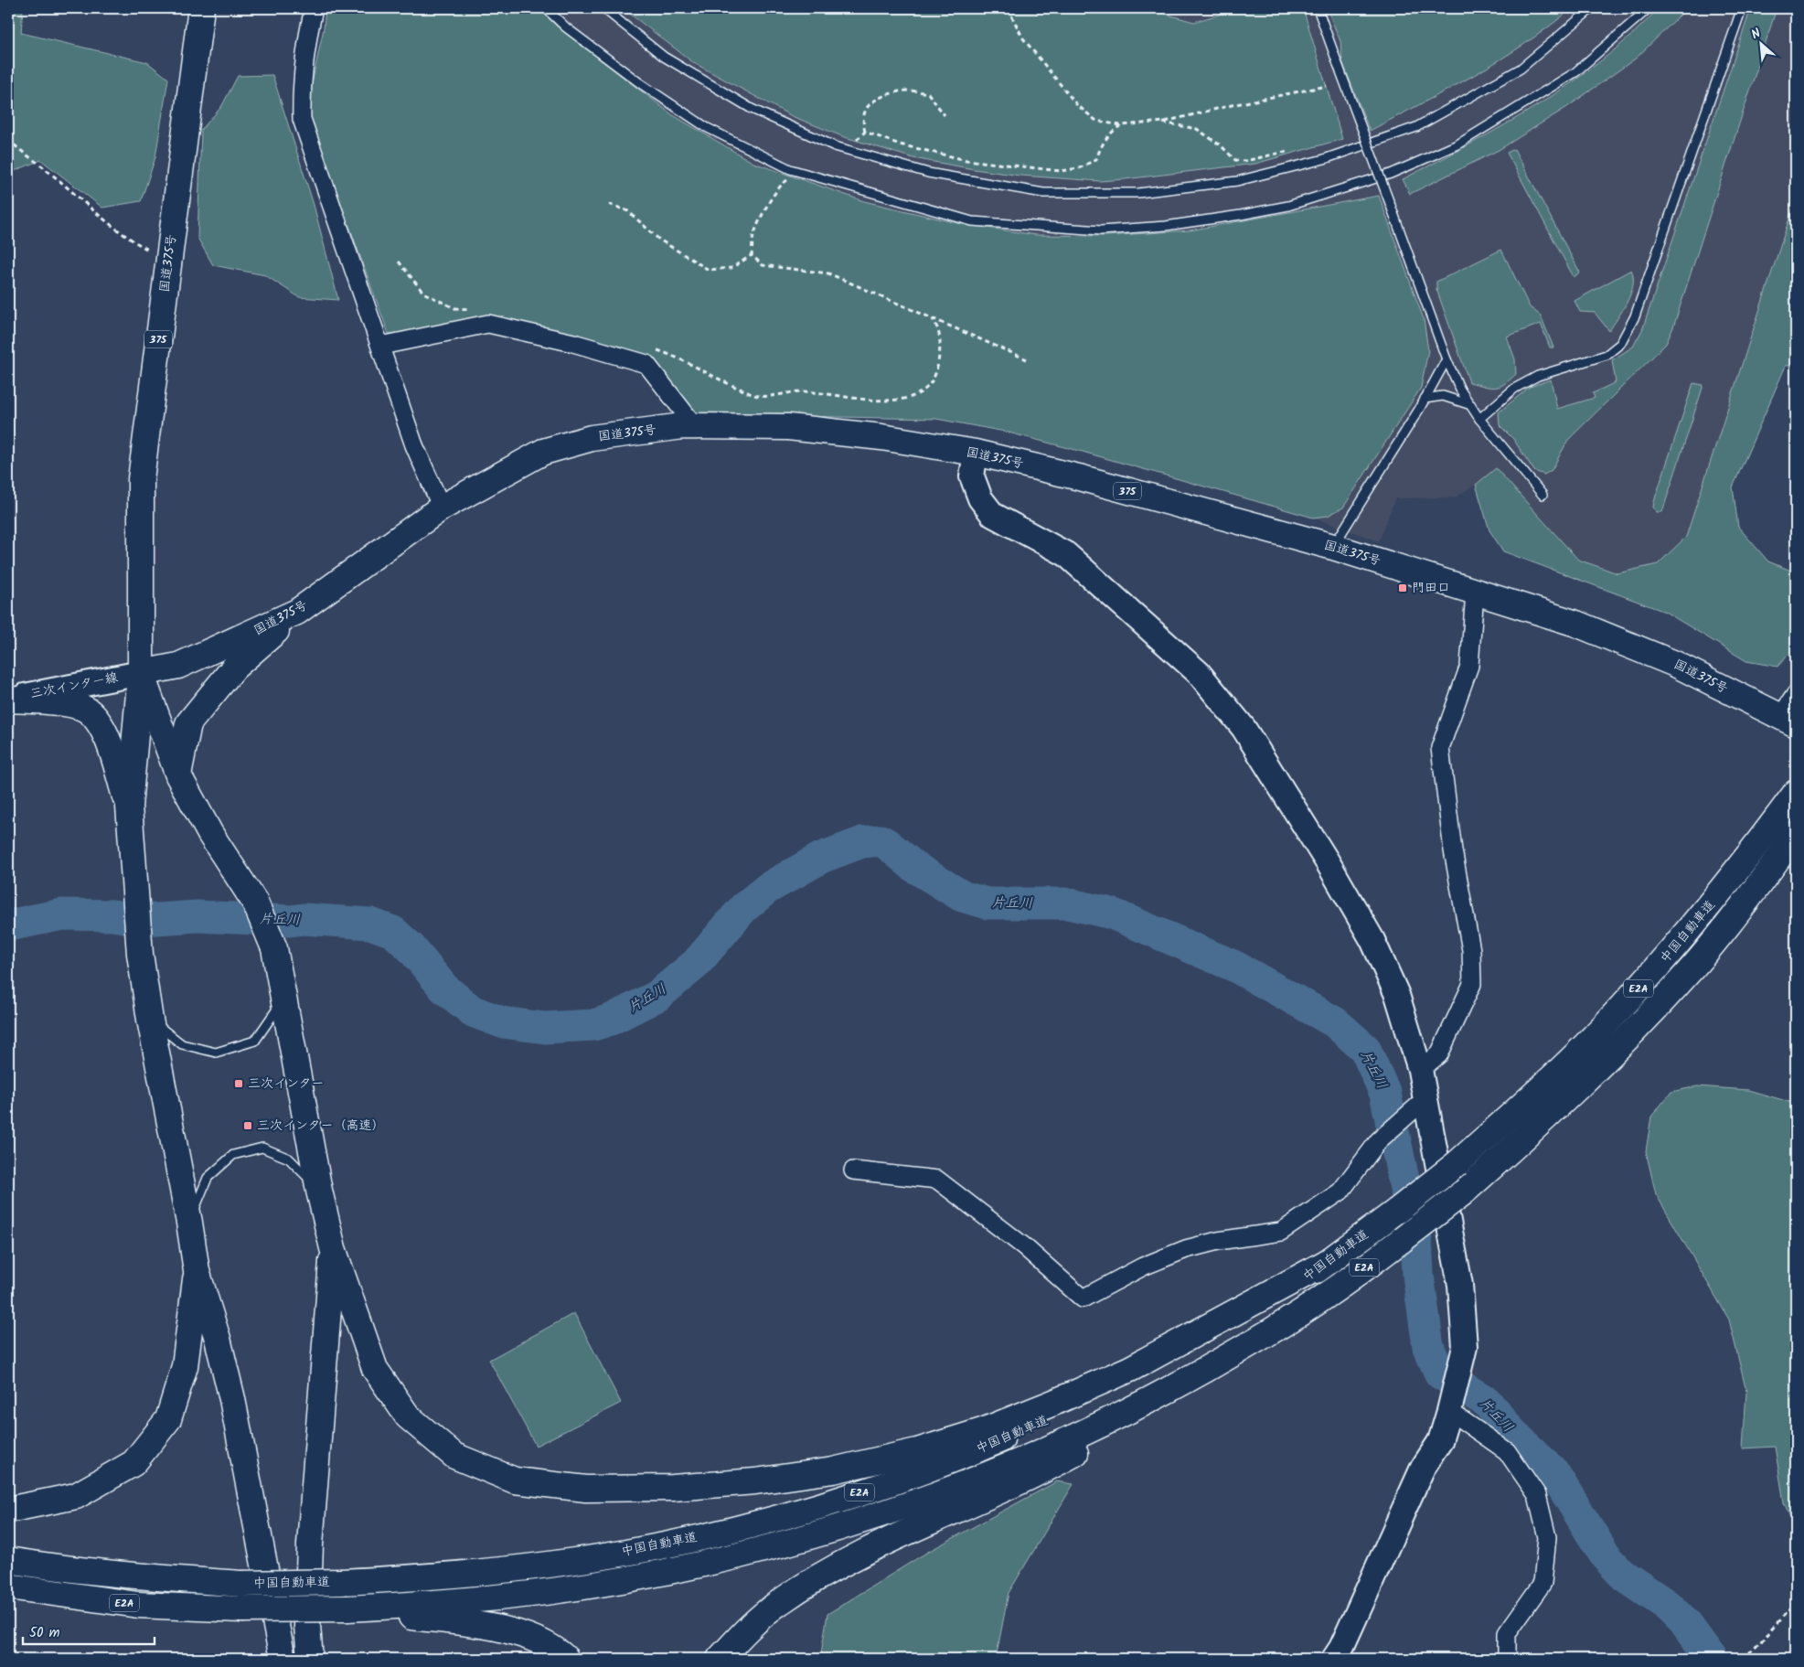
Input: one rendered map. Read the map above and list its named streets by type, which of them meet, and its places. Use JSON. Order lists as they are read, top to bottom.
{
  "streets": {
    "highway": [
      "国道375号",
      "375",
      "中国自動車道",
      "E2A"
    ],
    "street": ["三次インター線"]
  },
  "crossings": [
    ["国道375号", "三次インター線"]
  ],
  "water": ["片丘川"],
  "places": {
    "transit": ["門田口", "三次インター", "三次インター（高速）"]
  },
  "scale_bar": "50 m",
  "north": "top left"
}
